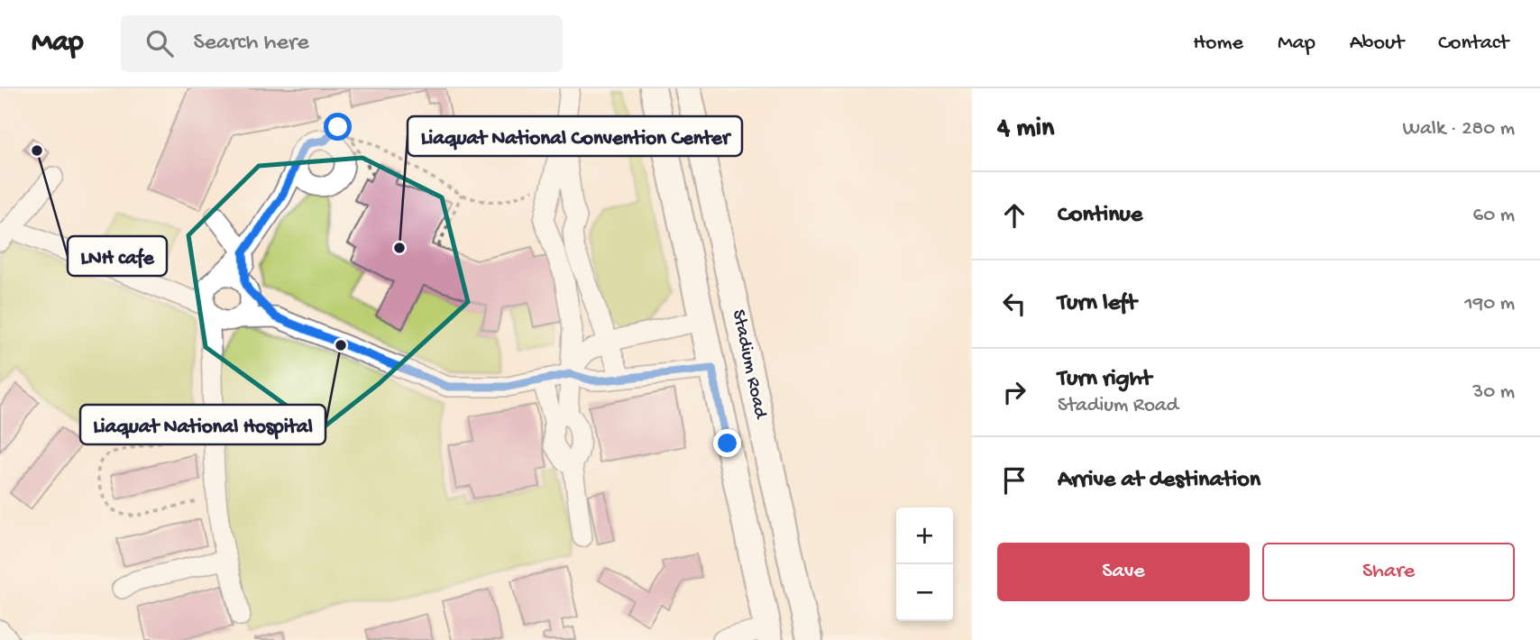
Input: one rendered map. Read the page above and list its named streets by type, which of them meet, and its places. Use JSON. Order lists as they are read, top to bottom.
{
  "streets": {
    "main road": ["Stadium Road"]
  },
  "places": ["LNH cafe", "Liaquat National Convention Center", "Liaquat National Hospital"],
  "page": {
    "header": "Map",
    "search": "Search here",
    "nav": [
      "Home",
      "Map",
      "About",
      "Contact"
    ],
    "heading": ["4 min", "Walk · 280 m"],
    "list": [
      ["Continue", "60 m"],
      ["Turn left", "190 m"],
      ["Turn right", "Stadium Road", "30 m"],
      "Arrive at destination"
    ],
    "map_buttons": ["+", "−"],
    "buttons": ["Save", "Share"]
  }
}
